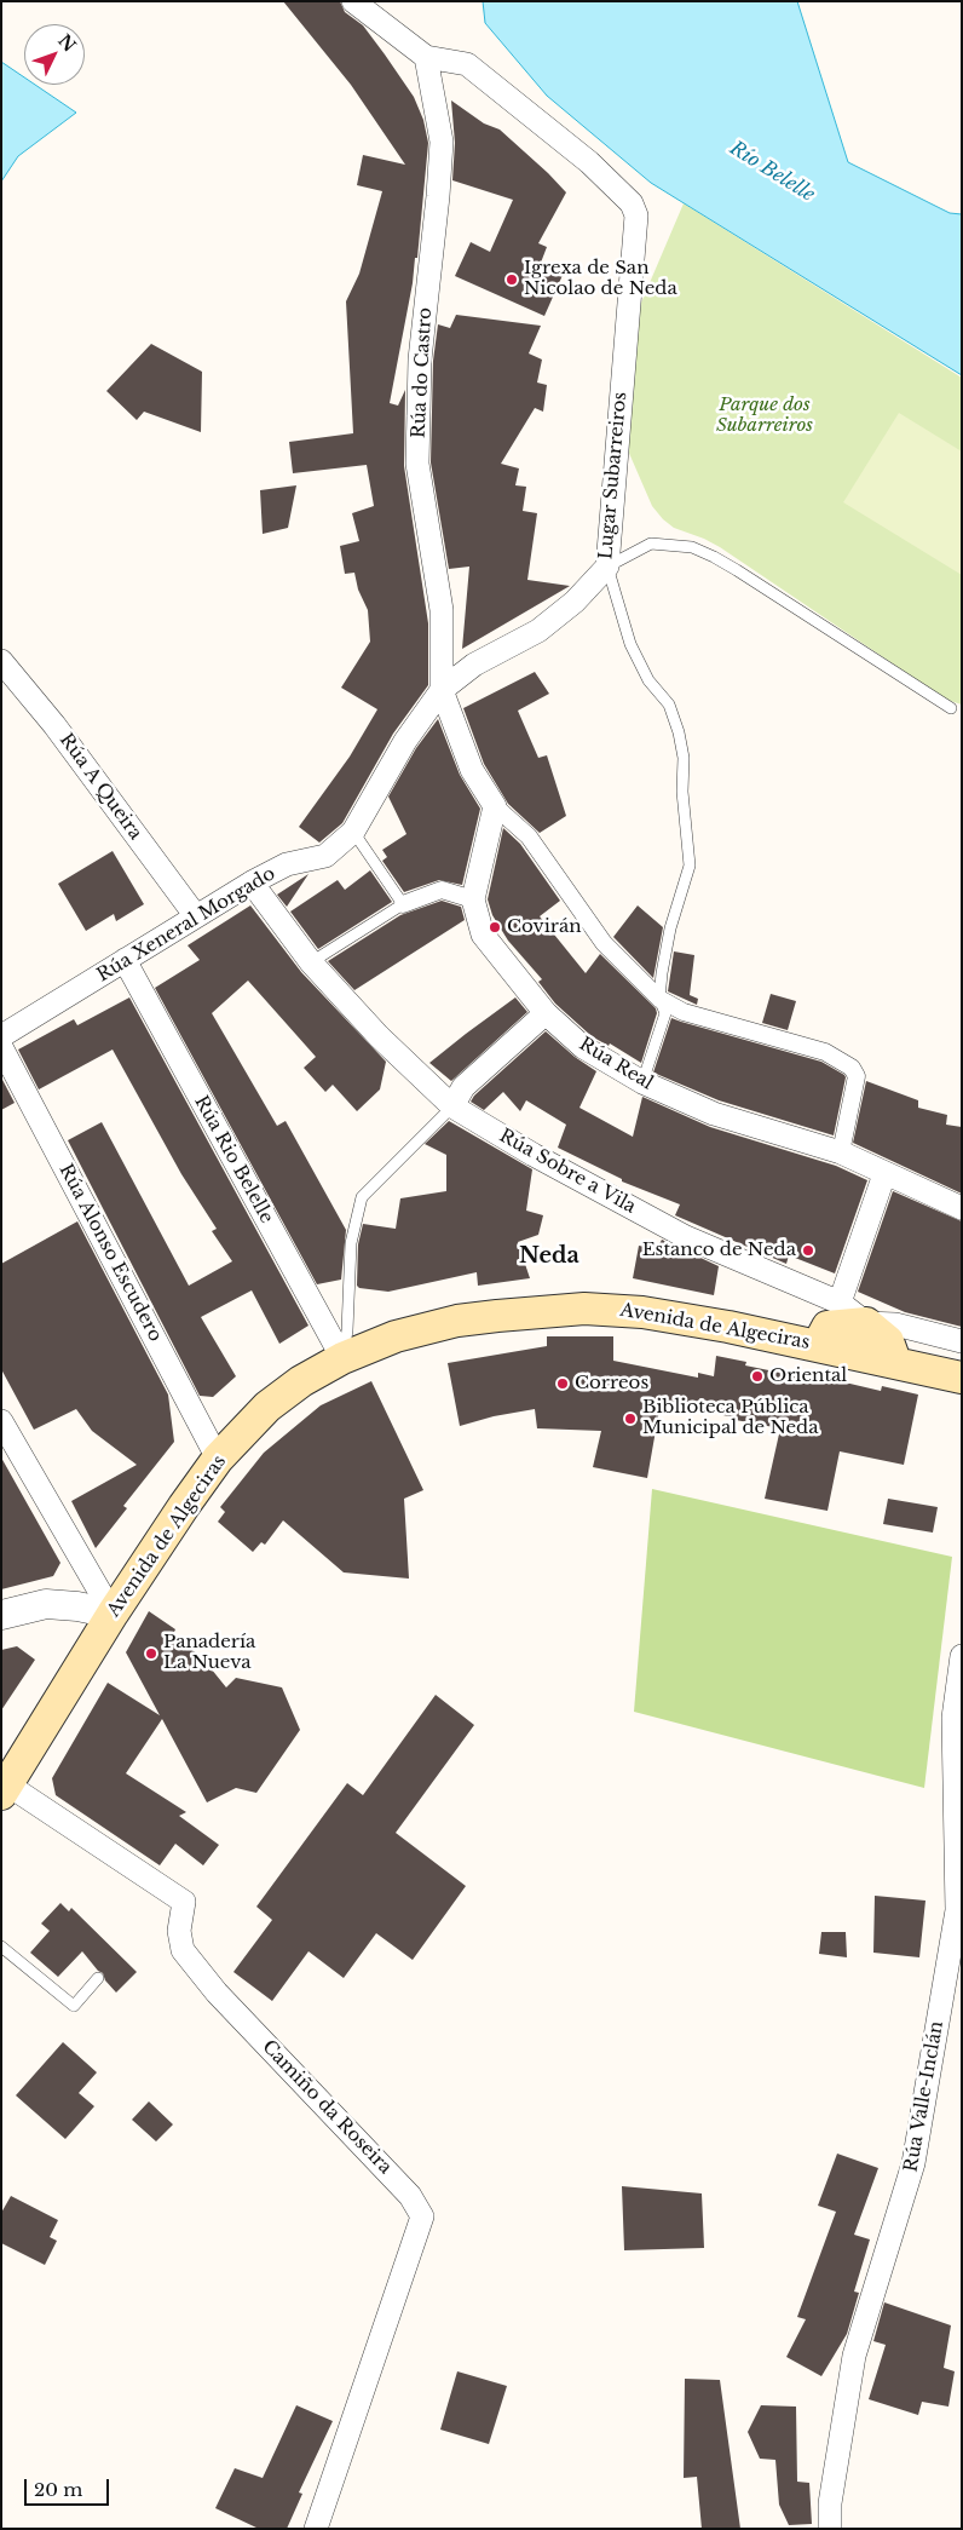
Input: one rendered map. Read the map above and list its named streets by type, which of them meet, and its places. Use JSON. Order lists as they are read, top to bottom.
{
  "streets": {
    "main road": ["Avenida de Algeciras"],
    "street": [
      "Rúa do Castro",
      "Lugar Subarreiros",
      "Rúa A Queira",
      "Rúa Xeneral Morgado",
      "Rúa Real",
      "Rúa Rio Belelle",
      "Rúa Sobre a Vila",
      "Rúa Alonso Escudero",
      "Rúa Valle-Inclán",
      "Camiño da Roseira"
    ]
  },
  "crossings": [
    ["Rúa do Castro", "Lugar Subarreiros"],
    ["Rúa do Castro", "Rúa Xeneral Morgado"],
    ["Lugar Subarreiros", "Rúa Xeneral Morgado"],
    ["Rúa A Queira", "Rúa Xeneral Morgado"],
    ["Rúa Xeneral Morgado", "Rúa Rio Belelle"],
    ["Rúa Xeneral Morgado", "Rúa Sobre a Vila"],
    ["Rúa Rio Belelle", "Avenida de Algeciras"],
    ["Rúa Alonso Escudero", "Avenida de Algeciras"],
    ["Avenida de Algeciras", "Camiño da Roseira"]
  ],
  "districts": ["Neda"],
  "water": ["Río Belelle"],
  "parks": ["Parque dos Subarreiros"],
  "places": [
    "Igrexa de San Nicolao de Neda",
    "Covirán",
    "Estanco de Neda",
    "Oriental",
    "Correos",
    "Biblioteca Pública Municipal de Neda",
    "Panadería La Nueva"
  ],
  "scale_bar": "20 m",
  "north": "top right"
}
